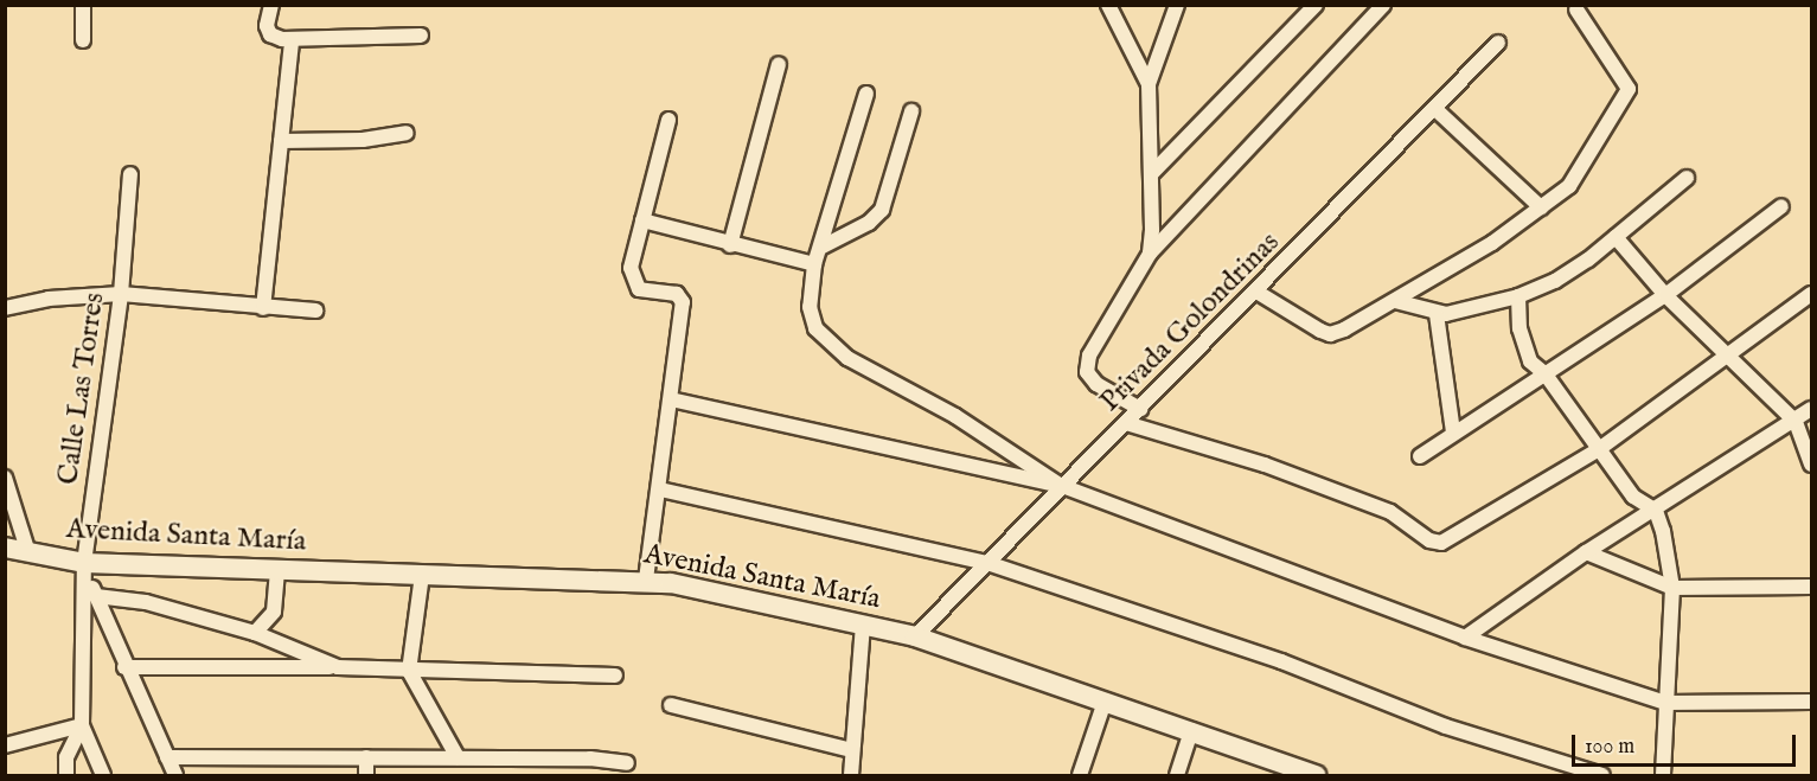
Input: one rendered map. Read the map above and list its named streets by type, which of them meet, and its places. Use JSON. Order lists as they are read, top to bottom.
{
  "streets": {
    "main road": ["Avenida Santa María"],
    "street": ["Privada Golondrinas", "Calle Las Torres"]
  },
  "crossings": [
    ["Privada Golondrinas", "Avenida Santa María"],
    ["Calle Las Torres", "Avenida Santa María"]
  ],
  "scale_bar": "100 m"
}
